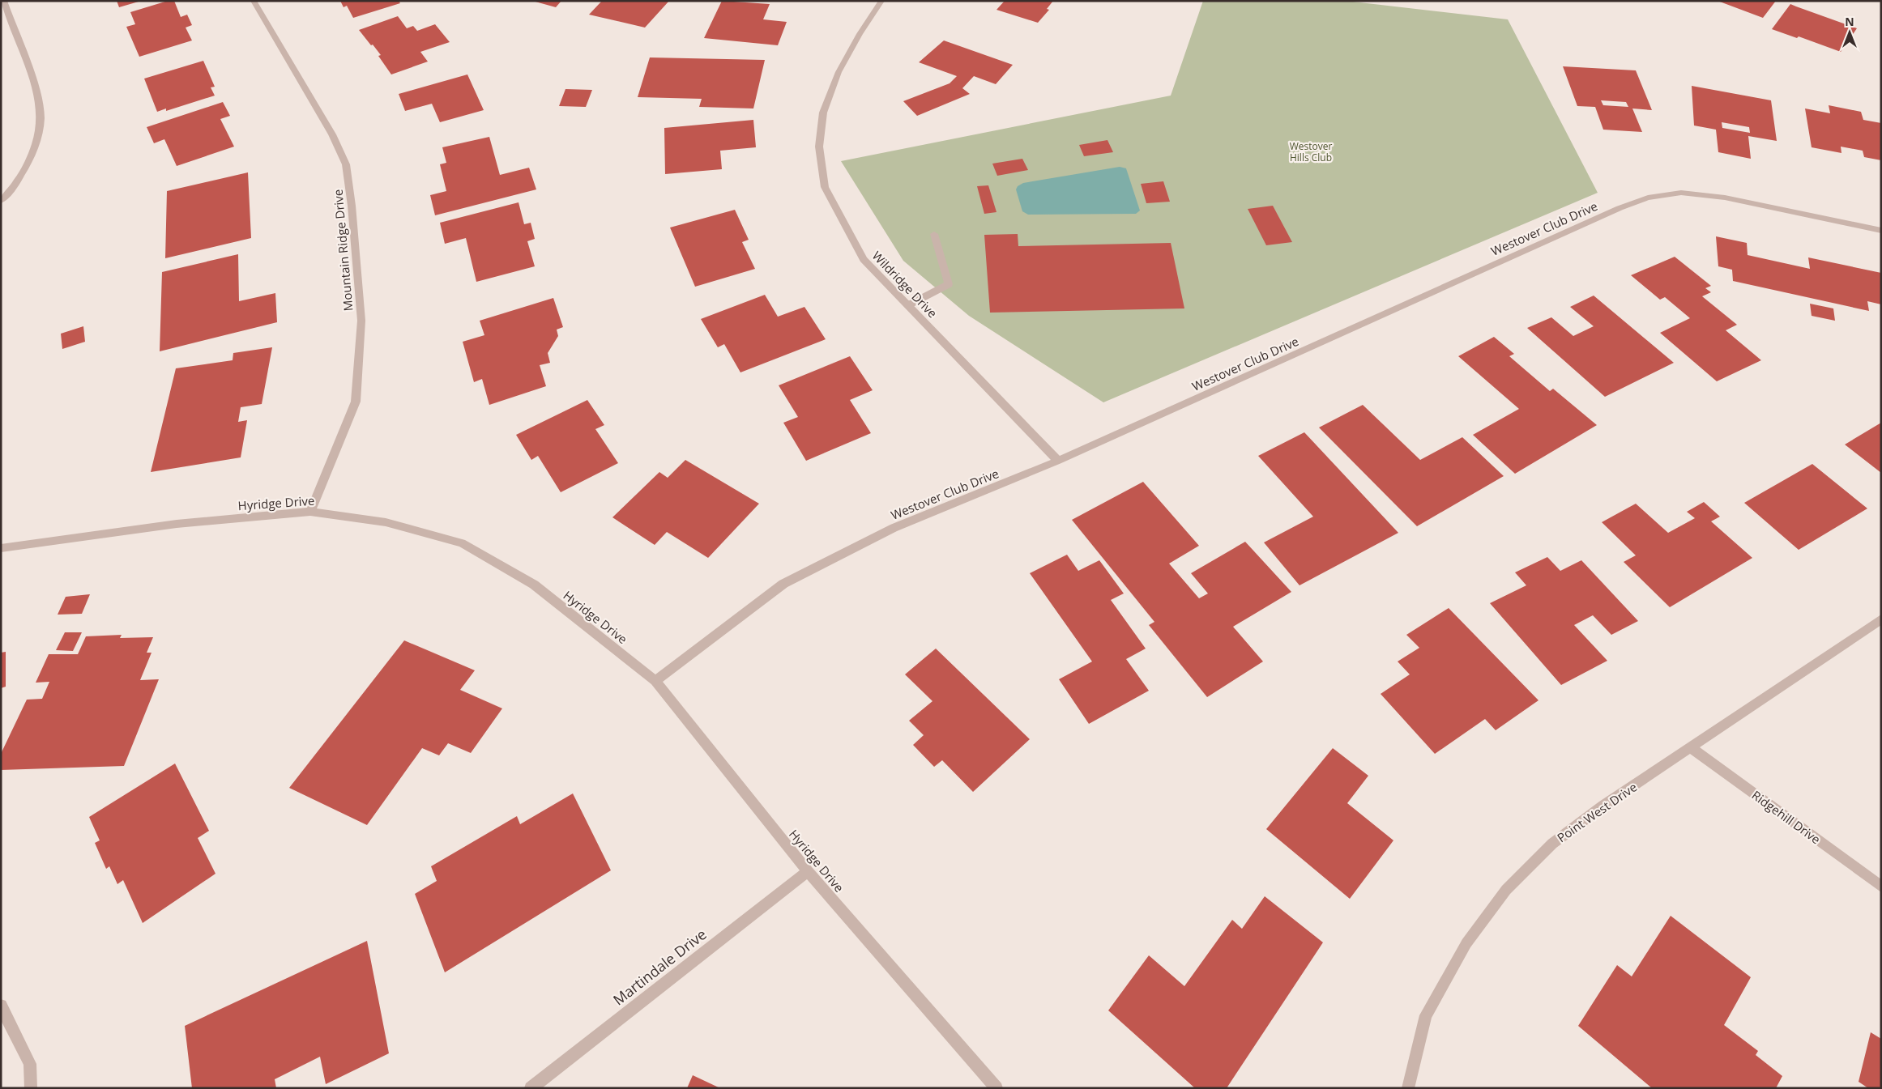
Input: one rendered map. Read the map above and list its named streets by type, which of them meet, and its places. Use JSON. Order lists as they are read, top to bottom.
{
  "streets": {
    "street": [
      "Westover Club Drive",
      "Mountain Ridge Drive",
      "Wildridge Drive",
      "Hyridge Drive",
      "Point West Drive",
      "Ridgehill Drive",
      "Martindale Drive"
    ]
  },
  "crossings": [
    ["Westover Club Drive", "Wildridge Drive"],
    ["Westover Club Drive", "Hyridge Drive"],
    ["Mountain Ridge Drive", "Hyridge Drive"],
    ["Hyridge Drive", "Martindale Drive"],
    ["Point West Drive", "Ridgehill Drive"]
  ],
  "parks": ["Westover Hills Club"],
  "north": "top"
}
